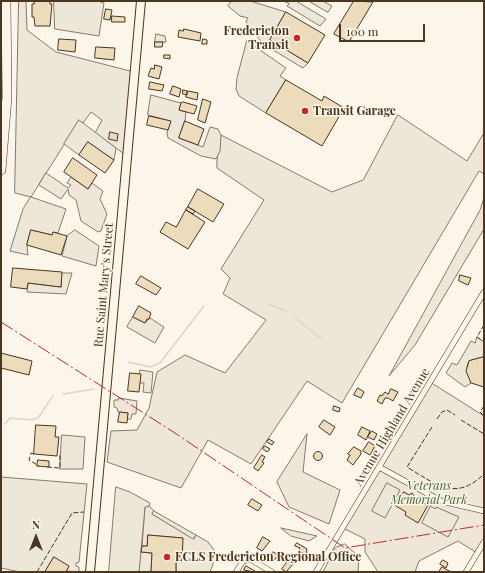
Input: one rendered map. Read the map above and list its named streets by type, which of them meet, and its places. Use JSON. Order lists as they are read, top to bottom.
{
  "streets": {
    "main road": ["Rue Saint Mary's Street"],
    "street": ["Avenue Highland Avenue"]
  },
  "parks": ["Veterans Memorial Park"],
  "places": ["Fredericton Transit", "Transit Garage", "ECLS Fredericton Regional Office"],
  "scale_bar": "100 m",
  "north": "top"
}
